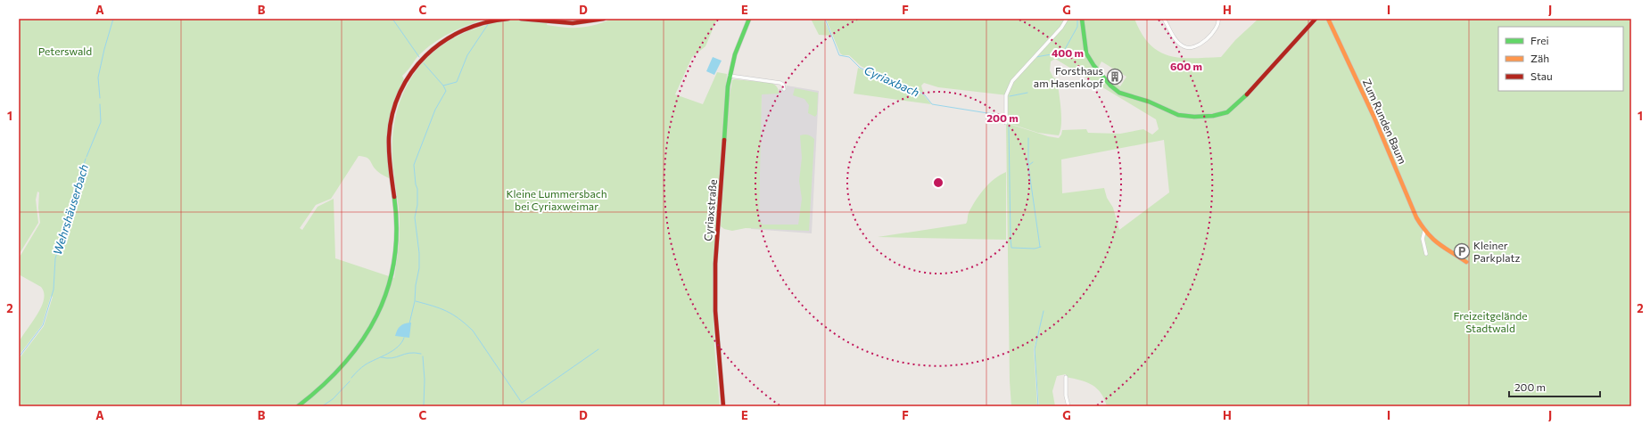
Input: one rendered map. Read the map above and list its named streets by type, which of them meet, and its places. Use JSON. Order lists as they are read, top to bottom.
{
  "streets": {
    "street": ["Zum Runden Baum", "Cyriaxstraße"]
  },
  "water": ["Cyriaxbach", "Wehrshäuserbach"],
  "parks": ["Peterswald", "Kleine Lummersbach bei Cyriaxweimar", "Freizeitgelände Stadtwald"],
  "places": {
    "building": ["Forsthaus am Hasenkopf"],
    "parking": ["Kleiner Parkplatz"]
  },
  "legend": ["Frei", "Zäh", "Stau"],
  "scale_bar": "200 m",
  "grid": {
    "columns": [
      "A",
      "B",
      "C",
      "D",
      "E",
      "F",
      "G",
      "H",
      "I",
      "J"
    ],
    "rows": ["1", "2"]
  },
  "rings": ["400 m", "600 m", "200 m"]
}
